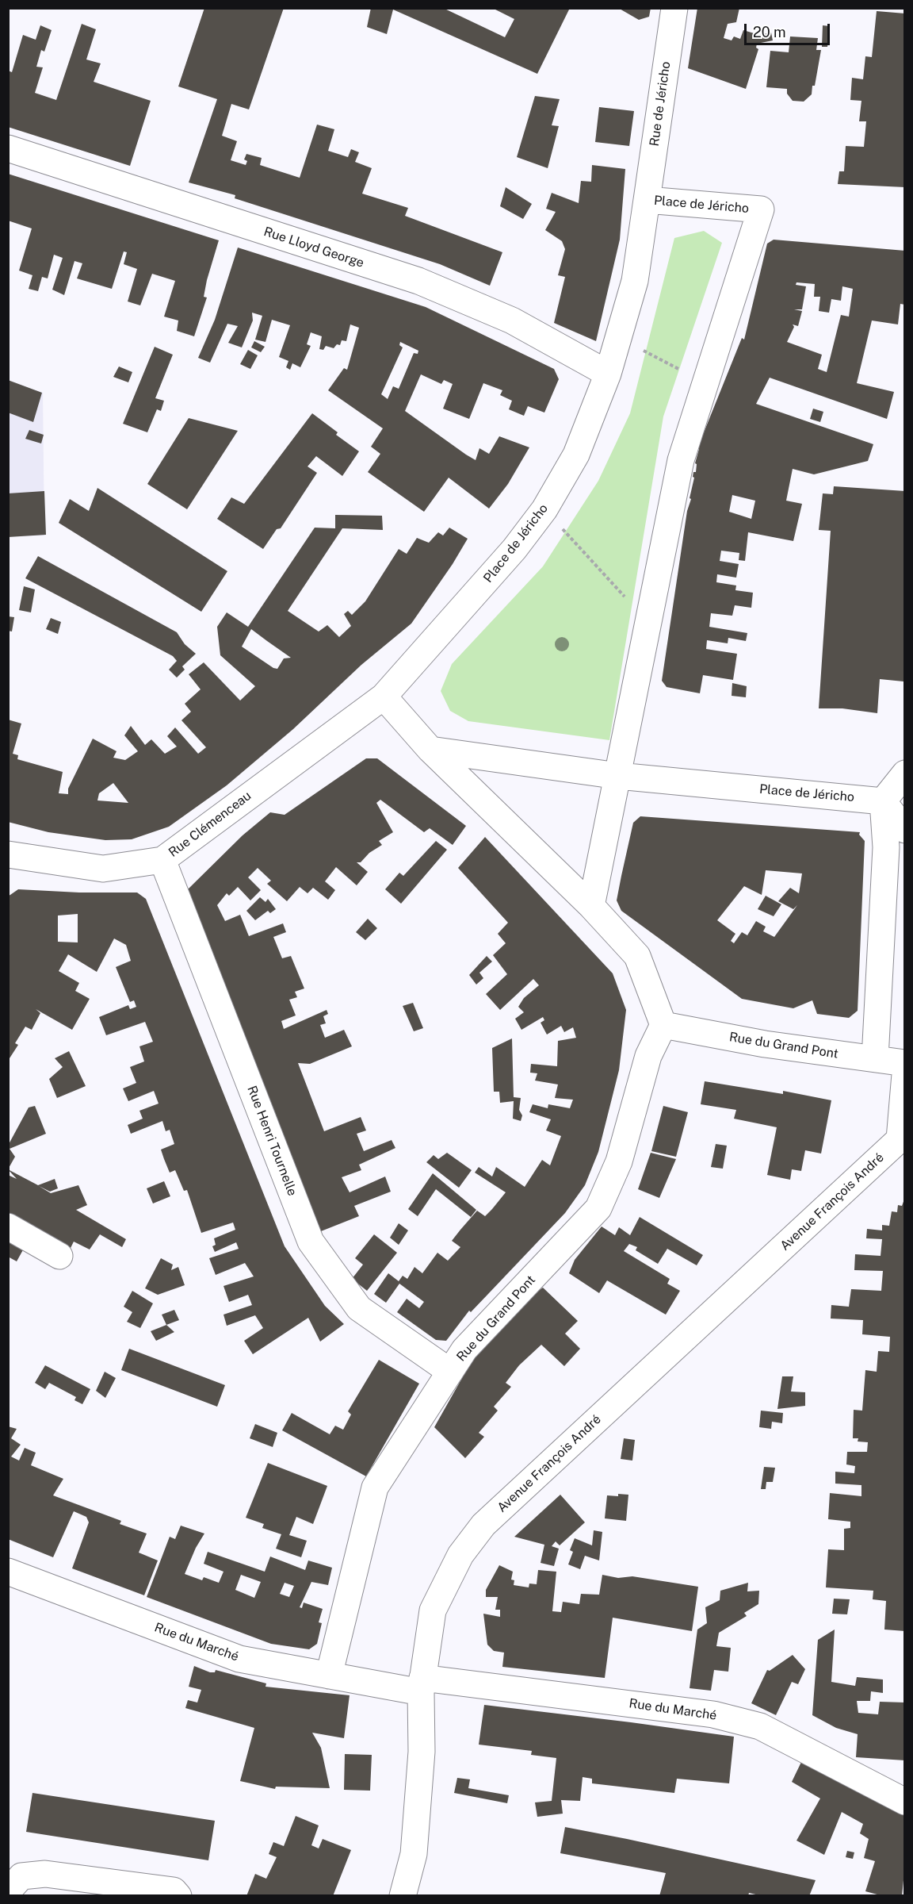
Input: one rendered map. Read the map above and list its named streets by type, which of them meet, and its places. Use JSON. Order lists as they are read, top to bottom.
{
  "streets": {
    "street": [
      "Rue de Jéricho",
      "Place de Jéricho",
      "Rue Lloyd George",
      "Rue Clémenceau",
      "Rue du Grand Pont",
      "Rue Henri Tournelle",
      "Avenue François André",
      "Rue du Marché"
    ]
  },
  "crossings": [
    ["Rue de Jéricho", "Place de Jéricho"],
    ["Place de Jéricho", "Rue Lloyd George"],
    ["Place de Jéricho", "Rue Clémenceau"],
    ["Rue Clémenceau", "Rue Henri Tournelle"],
    ["Rue du Grand Pont", "Rue Henri Tournelle"],
    ["Rue du Grand Pont", "Rue du Marché"],
    ["Avenue François André", "Rue du Marché"]
  ],
  "scale_bar": "20 m"
}
